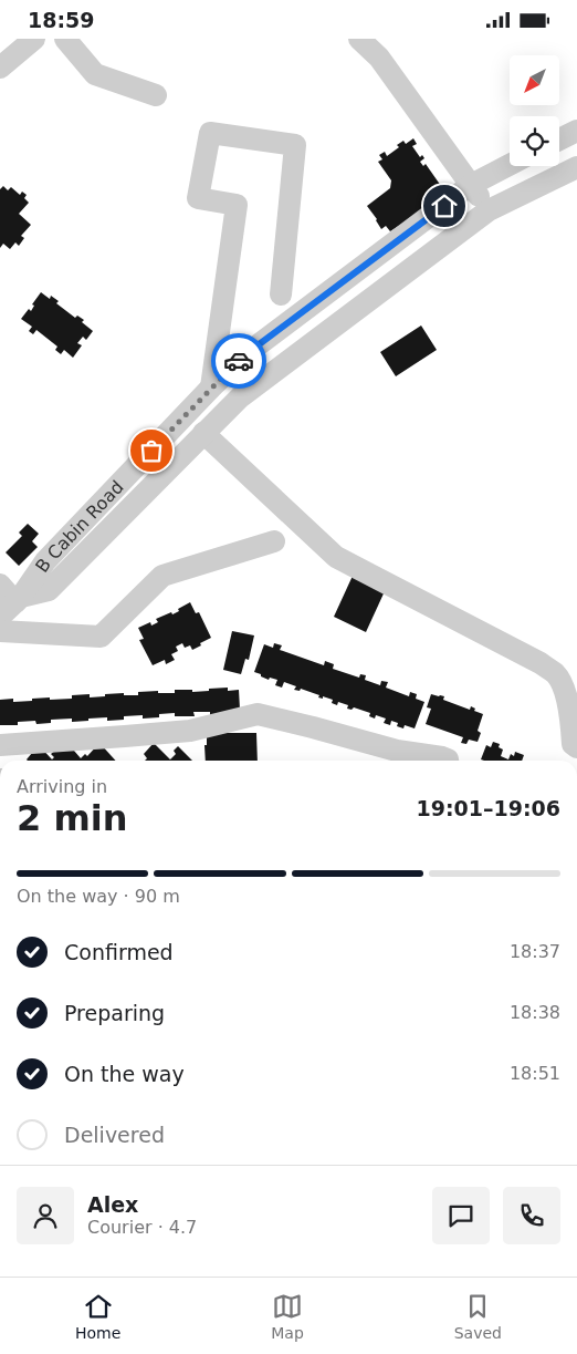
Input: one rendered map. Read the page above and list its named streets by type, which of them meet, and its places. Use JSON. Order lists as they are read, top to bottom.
{
  "streets": {
    "street": ["B Cabin Road"]
  },
  "north": "bottom left",
  "page": {
    "status": "18:59",
    "heading": ["2 min", "Arriving in", "19:01–19:06"],
    "panel": ["Alex", "Courier · 4.7"],
    "bar": "On the way · 90 m",
    "list": [
      ["Confirmed", "18:37"],
      ["Preparing", "18:38"],
      ["On the way", "18:51"],
      "Delivered"
    ],
    "tabs": ["Home", "Map", "Saved"]
  }
}
